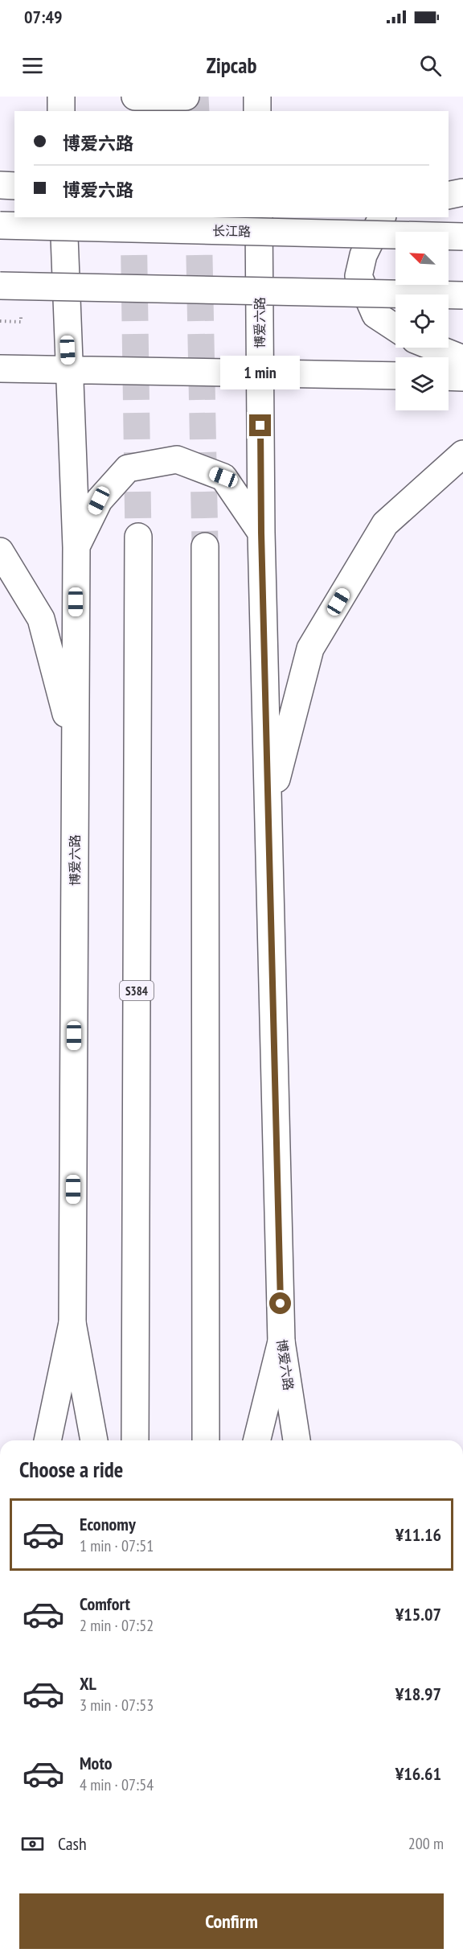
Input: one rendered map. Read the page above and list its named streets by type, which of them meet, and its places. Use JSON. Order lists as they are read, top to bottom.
{
  "streets": {
    "main road": ["长江路", "博爱六路", "S384"]
  },
  "north": "top left",
  "page": {
    "status": "07:49",
    "header": "Zipcab",
    "banner": ["博爱六路", "博爱六路"],
    "bubble": "1 min",
    "heading": "Choose a ride",
    "list": [
      {
        "name": "Economy",
        "note": "1 min · 07:51",
        "value": "¥11.16"
      },
      {
        "name": "Comfort",
        "note": "2 min · 07:52",
        "value": "¥15.07"
      },
      {
        "name": "XL",
        "note": "3 min · 07:53",
        "value": "¥18.97"
      },
      {
        "name": "Moto",
        "note": "4 min · 07:54",
        "value": "¥16.61"
      }
    ],
    "pay": ["Cash", "200 m"],
    "buttons": "Confirm"
  }
}
